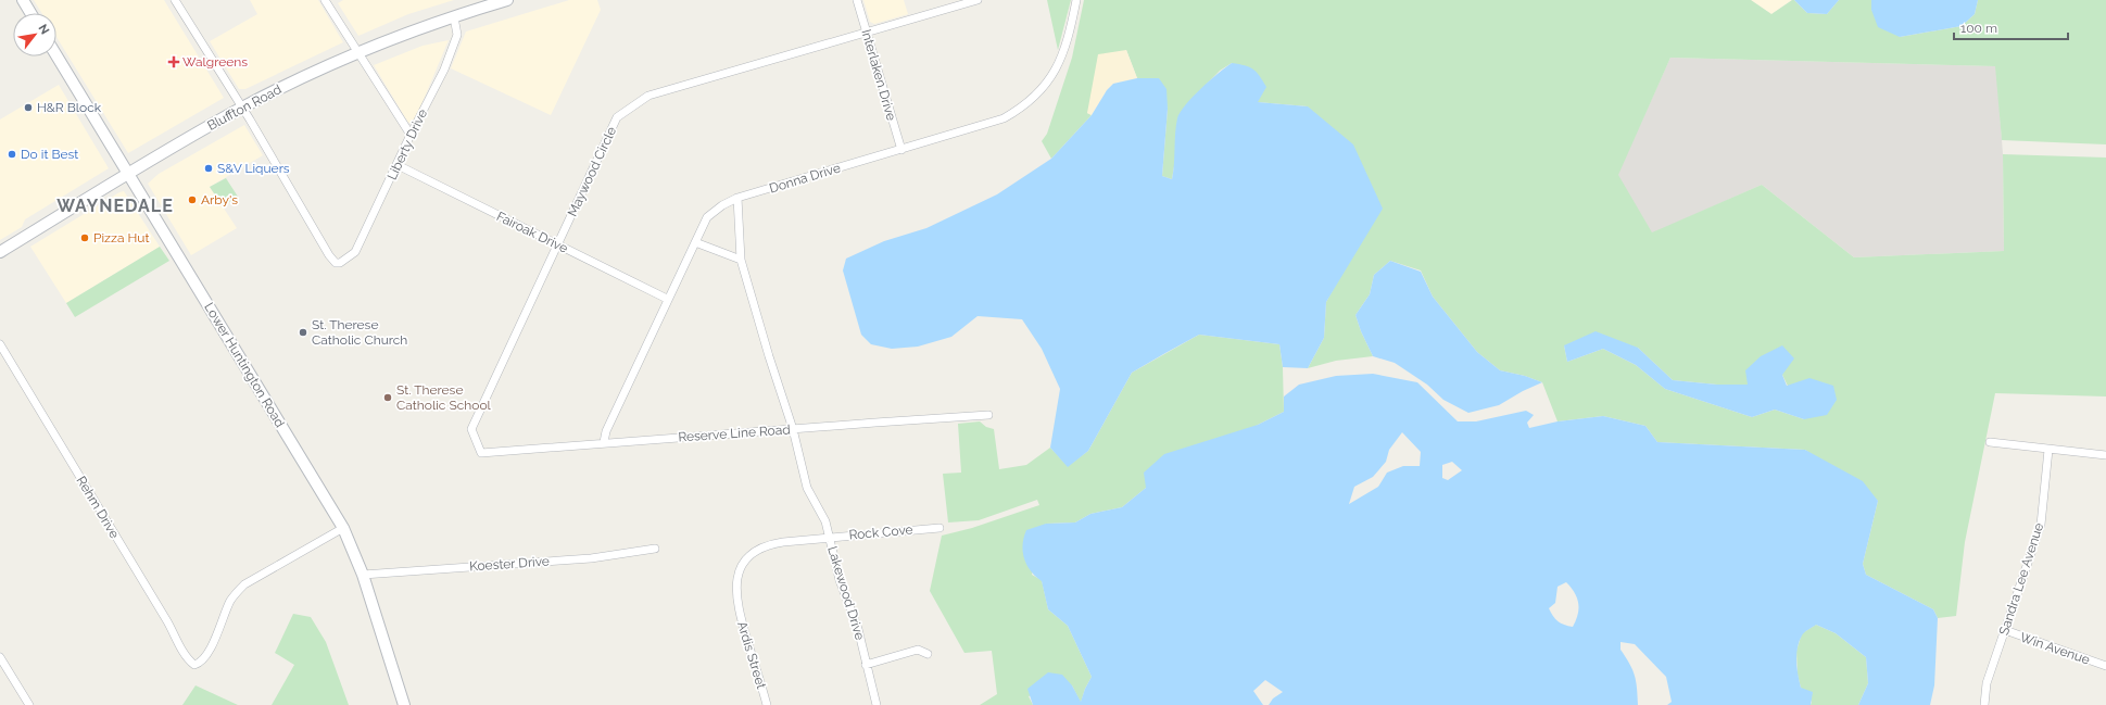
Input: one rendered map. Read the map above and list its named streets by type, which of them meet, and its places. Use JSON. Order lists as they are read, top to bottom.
{
  "streets": {
    "main road": ["Bluffton Road", "Lower Huntington Road"],
    "street": [
      "Interlaken Drive",
      "Liberty Drive",
      "Maywood Circle",
      "Donna Drive",
      "Fairoak Drive",
      "Reserve Line Road",
      "Rehm Drive",
      "Rock Cove",
      "Koester Drive",
      "Sandra Lee Avenue",
      "Lakewood Drive",
      "Win Avenue",
      "Ardis Street"
    ]
  },
  "crossings": [
    ["Interlaken Drive", "Maywood Circle"],
    ["Interlaken Drive", "Donna Drive"],
    ["Bluffton Road", "Liberty Drive"],
    ["Bluffton Road", "Lower Huntington Road"],
    ["Liberty Drive", "Fairoak Drive"],
    ["Maywood Circle", "Fairoak Drive"],
    ["Maywood Circle", "Reserve Line Road"],
    ["Donna Drive", "Fairoak Drive"],
    ["Donna Drive", "Reserve Line Road"],
    ["Donna Drive", "Lakewood Drive"],
    ["Lower Huntington Road", "Rehm Drive"],
    ["Lower Huntington Road", "Koester Drive"],
    ["Reserve Line Road", "Lakewood Drive"],
    ["Rock Cove", "Lakewood Drive"],
    ["Rock Cove", "Ardis Street"],
    ["Sandra Lee Avenue", "Win Avenue"]
  ],
  "districts": ["WAYNEDALE"],
  "places": {
    "health": ["Walgreens"],
    "other": [
      "H&R Block",
      "Do it Best",
      "S&V Liquers",
      "Arby's",
      "Pizza Hut",
      "St. Therese Catholic Church",
      "St. Therese Catholic School"
    ]
  },
  "scale_bar": "100 m",
  "north": "top right"
}
